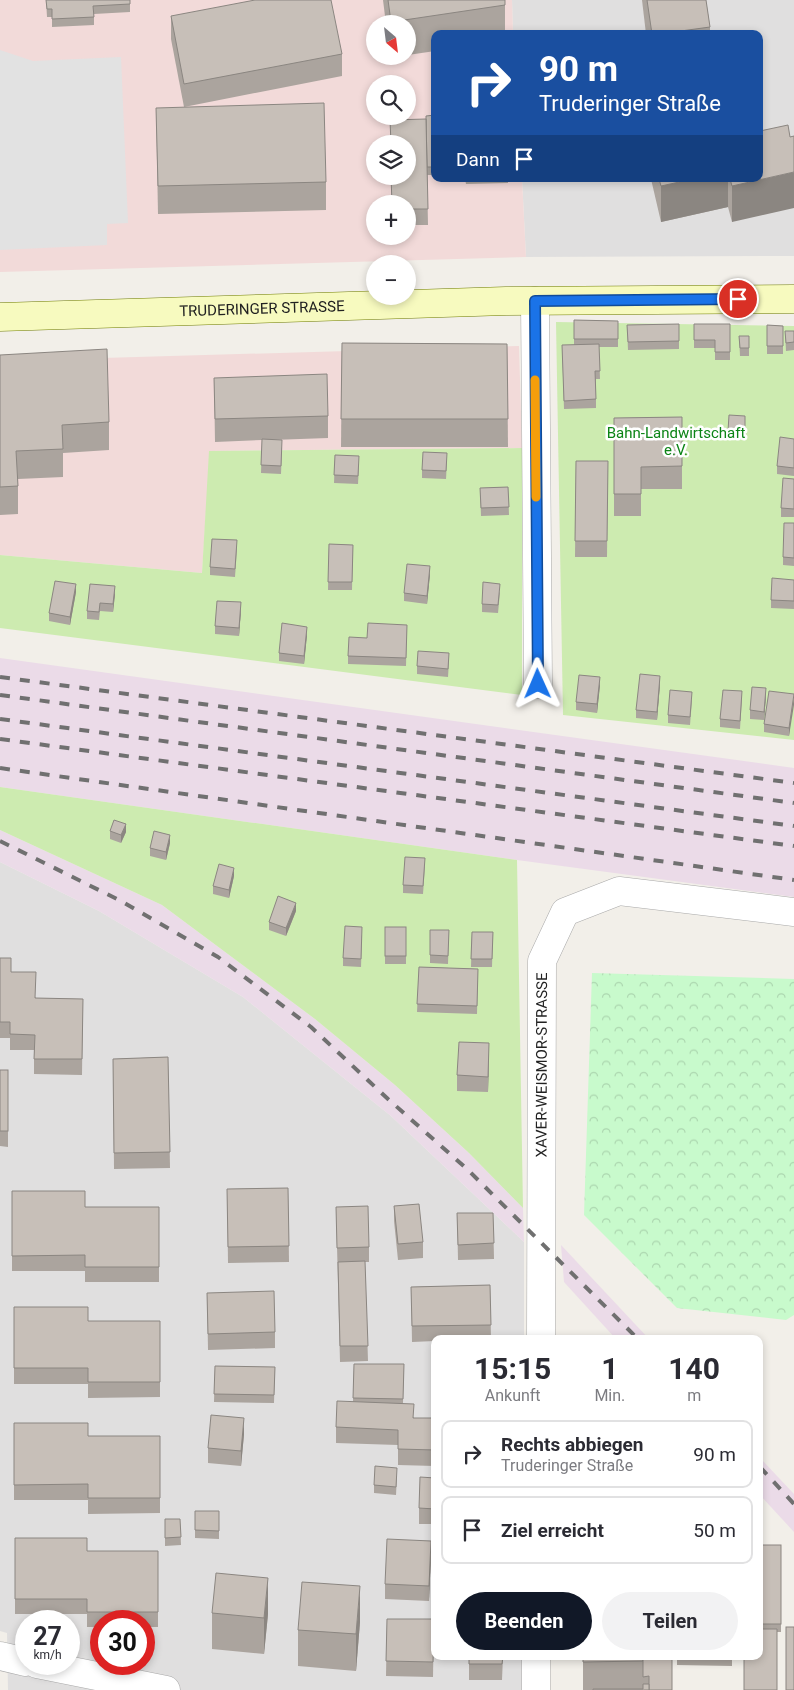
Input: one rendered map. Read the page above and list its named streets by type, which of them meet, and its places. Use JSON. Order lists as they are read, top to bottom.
{
  "streets": {
    "street": ["TRUDERINGER STRASSE", "XAVER-WEISMOR-STRASSE"]
  },
  "parks": ["Bahn-Landwirtschaft e.V."],
  "north": "bottom right",
  "page": {
    "map_buttons": ["+", "−"],
    "turn": ["90 m", "Truderinger Straße"],
    "then": "Dann",
    "eta": [
      "15:15",
      "Ankunft",
      "1",
      "Min.",
      "140",
      "m"
    ],
    "list": [
      {
        "name": "Rechts abbiegen",
        "note": "Truderinger Straße",
        "value": "90 m"
      },
      {
        "name": "Ziel erreicht",
        "value": "50 m"
      }
    ],
    "buttons": ["Beenden", "Teilen"],
    "speed": "27 km/h",
    "limit": "30"
  }
}
